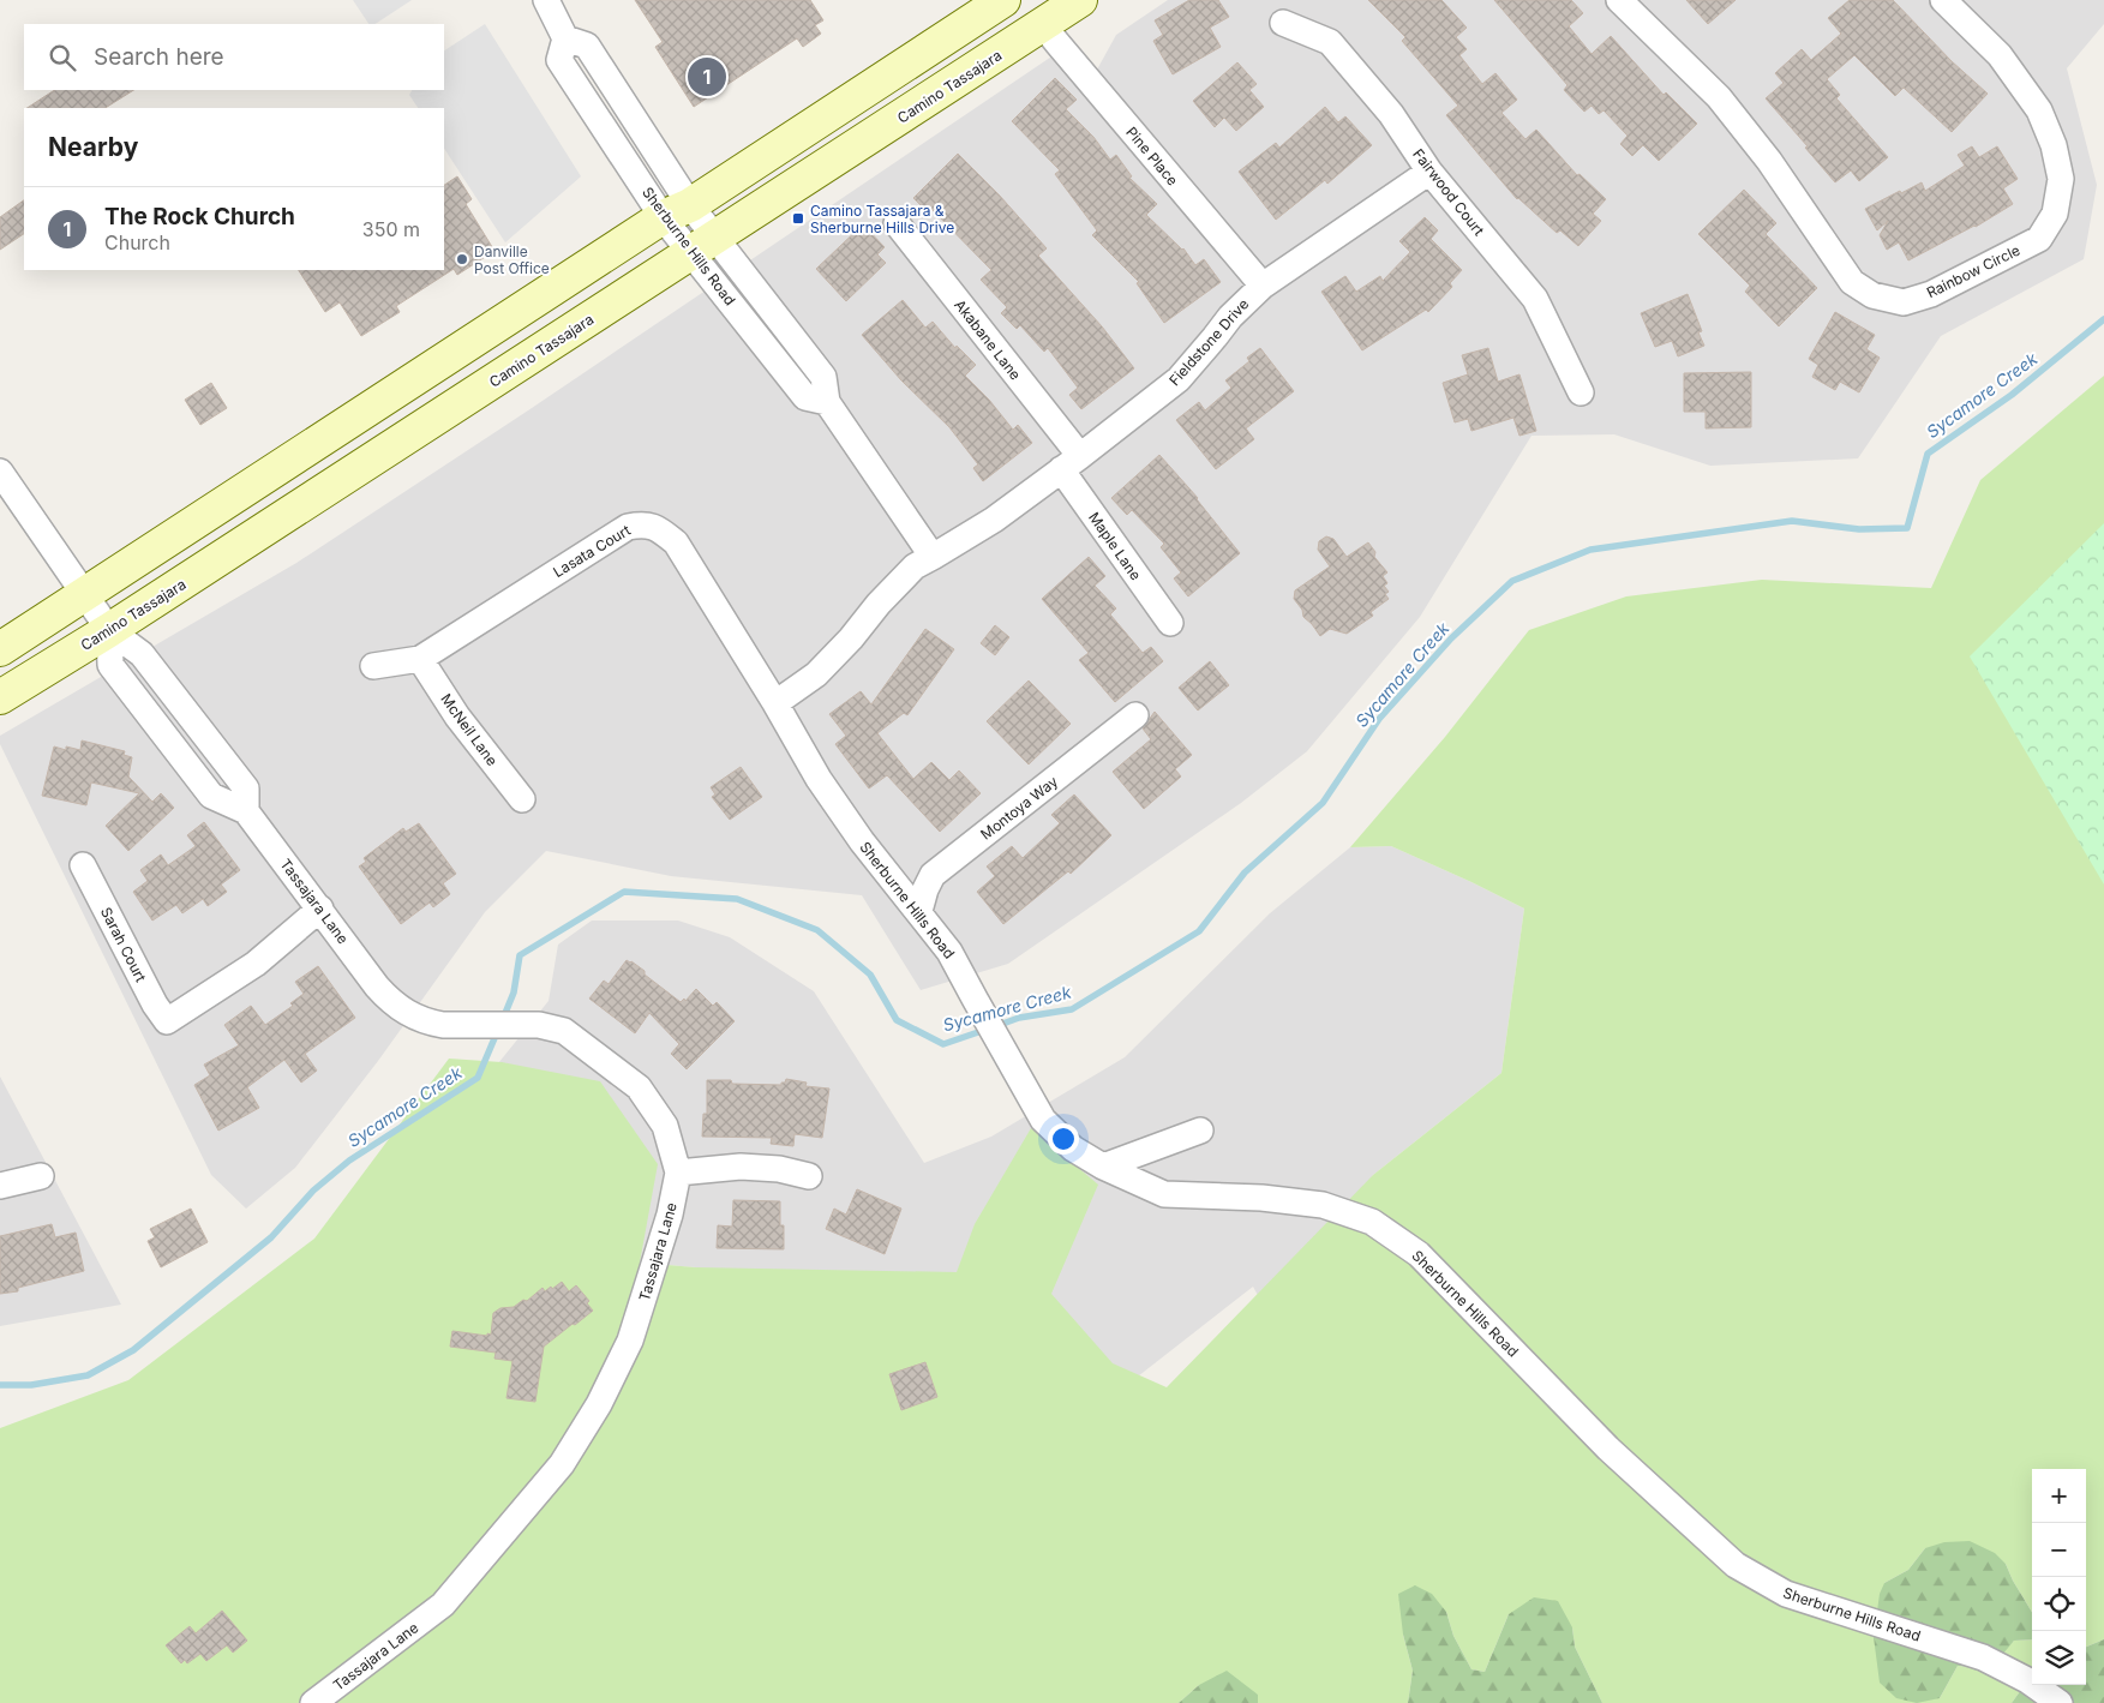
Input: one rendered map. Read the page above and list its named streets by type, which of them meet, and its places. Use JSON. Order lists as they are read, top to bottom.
{
  "streets": {
    "main road": ["Camino Tassajara"],
    "street": [
      "Pine Place",
      "Fairwood Court",
      "Sherburne Hills Road",
      "Rainbow Circle",
      "Akabane Lane",
      "Fieldstone Drive",
      "Maple Lane",
      "Lasata Court",
      "McNeil Lane",
      "Montoya Way",
      "Tassajara Lane",
      "Sarah Court"
    ]
  },
  "crossings": [
    ["Camino Tassajara", "Pine Place"],
    ["Camino Tassajara", "Sherburne Hills Road"],
    ["Camino Tassajara", "Tassajara Lane"],
    ["Pine Place", "Fieldstone Drive"],
    ["Fairwood Court", "Fieldstone Drive"],
    ["Sherburne Hills Road", "Fieldstone Drive"],
    ["Sherburne Hills Road", "Lasata Court"],
    ["Sherburne Hills Road", "Montoya Way"],
    ["Akabane Lane", "Fieldstone Drive"],
    ["Akabane Lane", "Maple Lane"],
    ["Fieldstone Drive", "Maple Lane"],
    ["Lasata Court", "McNeil Lane"],
    ["Tassajara Lane", "Sarah Court"]
  ],
  "water": ["Sycamore Creek"],
  "places": {
    "transit": ["Camino Tassajara & Sherburne Hills Drive"],
    "other": ["Danville Post Office"]
  },
  "page": {
    "search": "Search here",
    "pins": "1",
    "heading": "Nearby",
    "list": [
      {
        "mark": "1",
        "name": "The Rock Church",
        "note": "Church",
        "value": "350 m"
      }
    ],
    "map_buttons": ["+", "−"]
  }
}
